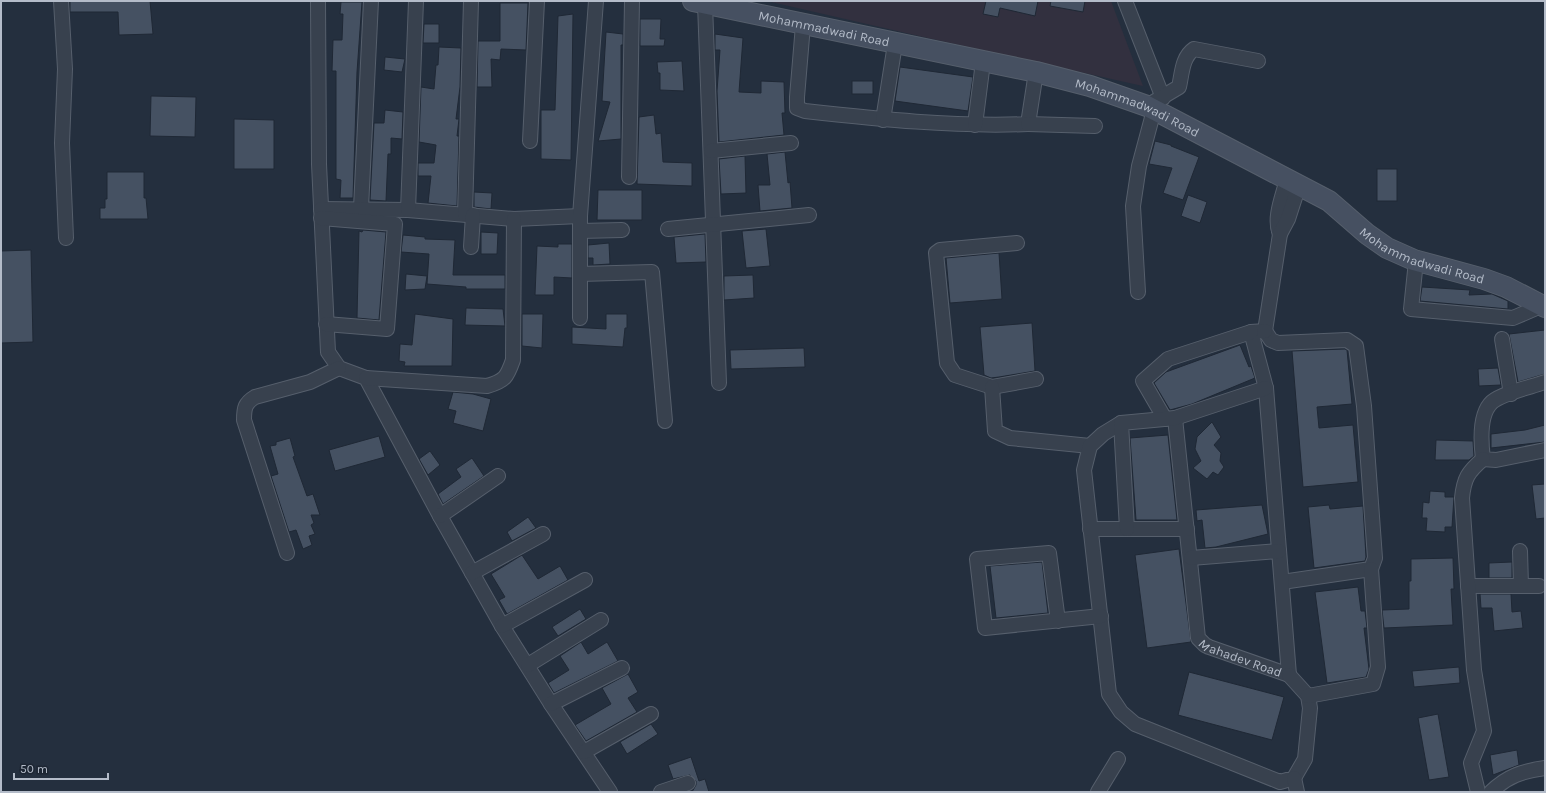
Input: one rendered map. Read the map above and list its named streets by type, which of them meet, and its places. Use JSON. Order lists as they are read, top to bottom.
{
  "streets": {
    "main road": ["Mohammadwadi Road"],
    "street": ["Mahadev Road"]
  },
  "scale_bar": "50 m"
}
